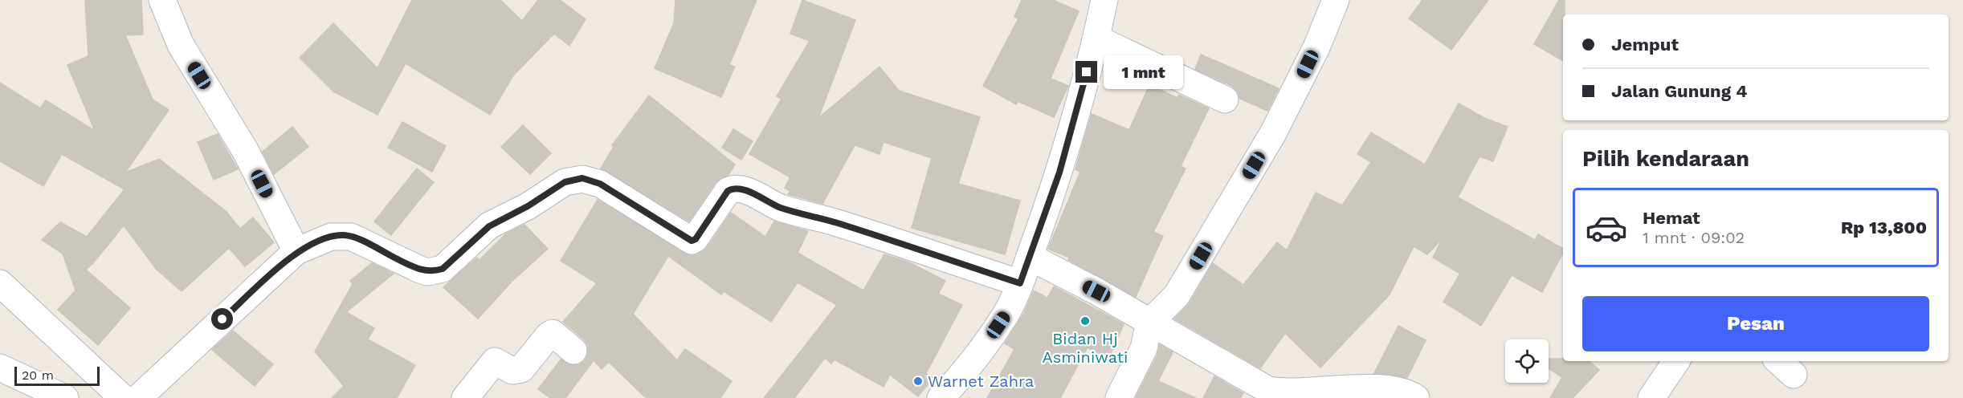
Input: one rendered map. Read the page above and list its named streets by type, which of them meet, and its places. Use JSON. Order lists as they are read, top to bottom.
{
  "places": ["Bidan Hj Asminiwati", "Warnet Zahra"],
  "scale_bar": "20 m",
  "page": {
    "banner": ["Jemput", "Jalan Gunung 4"],
    "bubble": "1 mnt",
    "heading": "Pilih kendaraan",
    "list": [
      {
        "name": "Hemat",
        "note": "1 mnt · 09:02",
        "value": "Rp 13,800"
      }
    ],
    "buttons": "Pesan",
    "scale": "20 m"
  }
}
